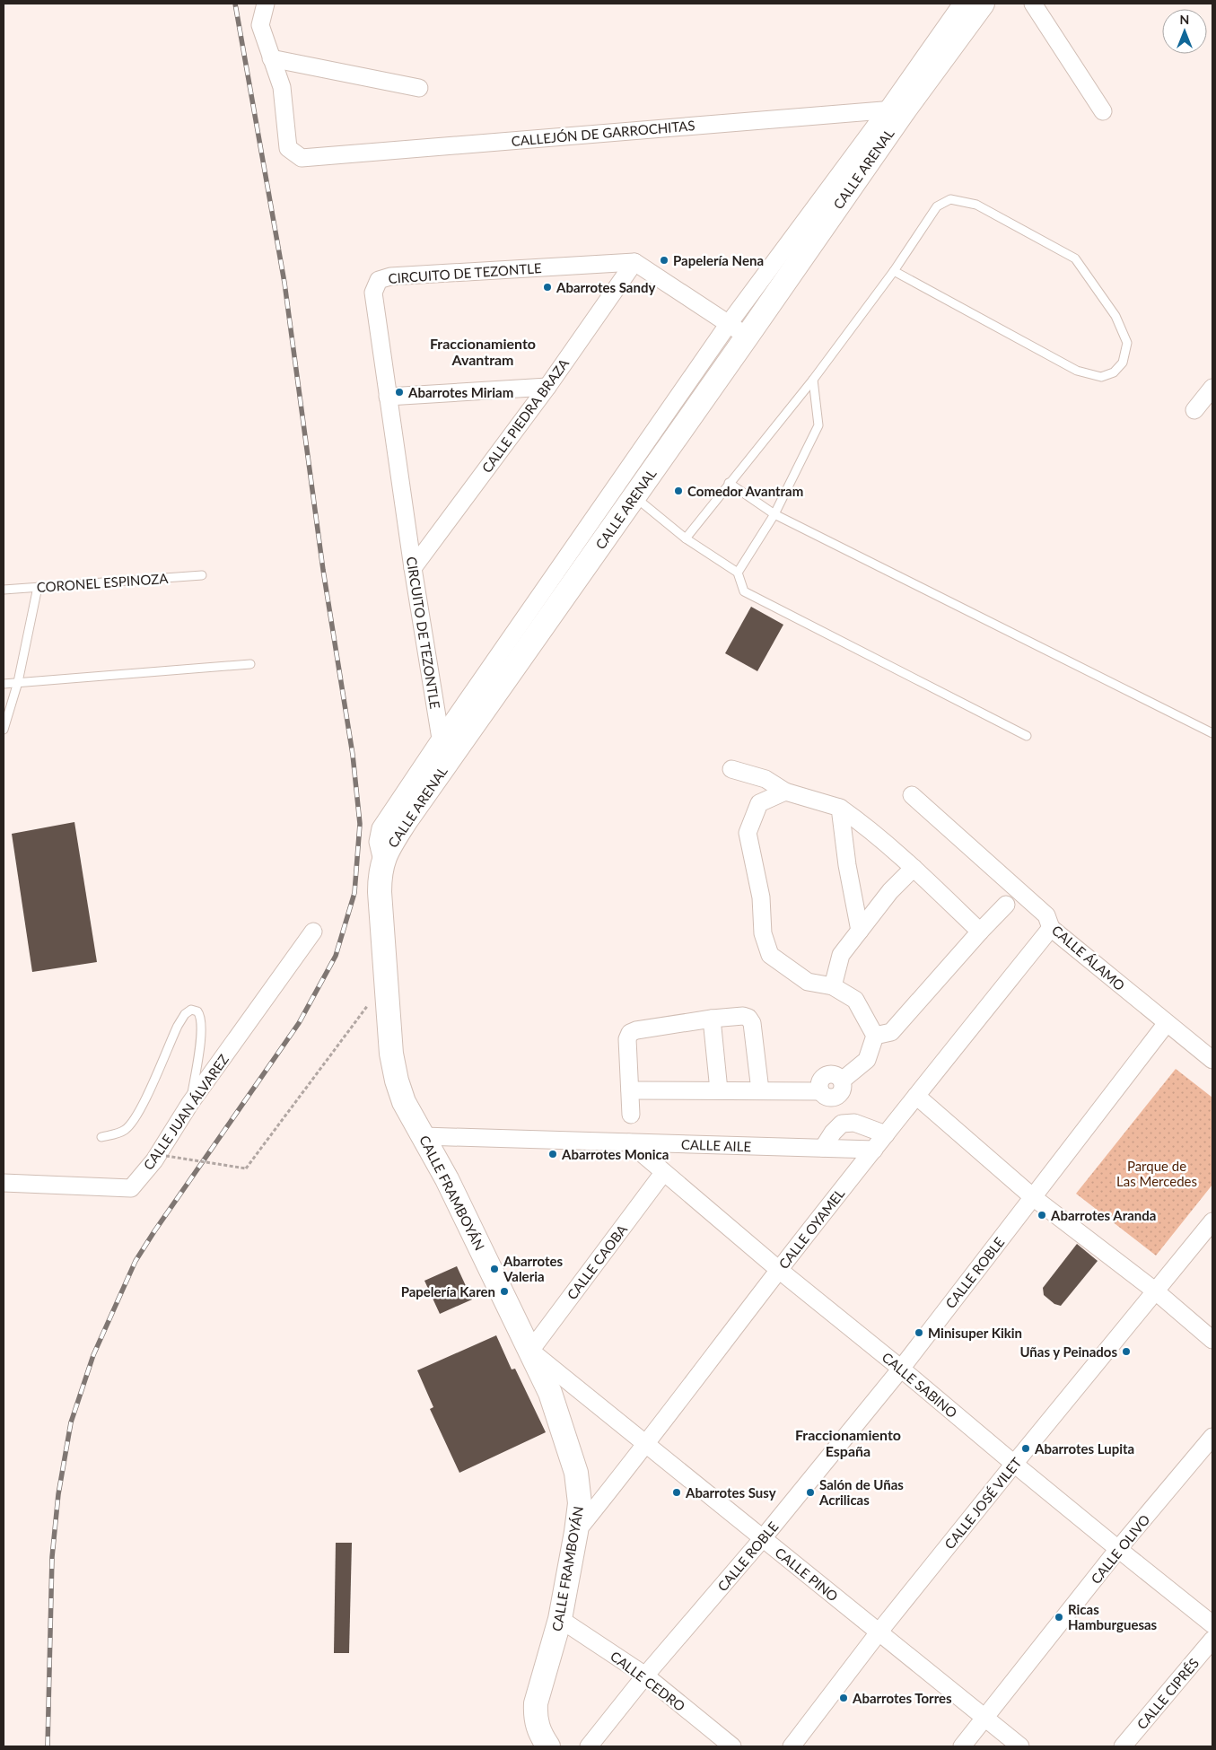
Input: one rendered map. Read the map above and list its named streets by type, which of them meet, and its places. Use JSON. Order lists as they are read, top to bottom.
{
  "streets": {
    "street": [
      "CALLEJÓN DE GARROCHITAS",
      "CALLE ARENAL",
      "CIRCUITO DE TEZONTLE",
      "CALLE PIEDRA BRAZA",
      "CALLE ÁLAMO",
      "CALLE JUAN ÁLVAREZ",
      "CALLE AILE",
      "CALLE FRAMBOYÁN",
      "CALLE OYAMEL",
      "CALLE CAOBA",
      "CALLE ROBLE",
      "CALLE SABINO",
      "CALLE JOSÉ VILET",
      "CALLE OLIVO",
      "CALLE PINO",
      "CALLE CEDRO",
      "CALLE CIPRÉS"
    ],
    "lane": ["CORONEL ESPINOZA"]
  },
  "crossings": [
    ["CALLEJÓN DE GARROCHITAS", "CALLE ARENAL"],
    ["CALLE ARENAL", "CIRCUITO DE TEZONTLE"],
    ["CALLE ARENAL", "CALLE FRAMBOYÁN"],
    ["CIRCUITO DE TEZONTLE", "CALLE PIEDRA BRAZA"],
    ["CALLE ÁLAMO", "CALLE OYAMEL"],
    ["CALLE ÁLAMO", "CALLE ROBLE"],
    ["CALLE AILE", "CALLE FRAMBOYÁN"],
    ["CALLE AILE", "CALLE OYAMEL"],
    ["CALLE AILE", "CALLE SABINO"],
    ["CALLE FRAMBOYÁN", "CALLE OYAMEL"],
    ["CALLE FRAMBOYÁN", "CALLE CAOBA"],
    ["CALLE FRAMBOYÁN", "CALLE PINO"],
    ["CALLE FRAMBOYÁN", "CALLE CEDRO"],
    ["CALLE OYAMEL", "CALLE SABINO"],
    ["CALLE OYAMEL", "CALLE PINO"],
    ["CALLE CAOBA", "CALLE SABINO"],
    ["CALLE CAOBA", "CALLE PINO"],
    ["CALLE ROBLE", "CALLE SABINO"],
    ["CALLE ROBLE", "CALLE PINO"],
    ["CALLE ROBLE", "CALLE CEDRO"],
    ["CALLE SABINO", "CALLE JOSÉ VILET"],
    ["CALLE SABINO", "CALLE OLIVO"],
    ["CALLE JOSÉ VILET", "CALLE PINO"],
    ["CALLE OLIVO", "CALLE PINO"]
  ],
  "districts": ["Fraccionamiento Avantram", "Fraccionamiento España"],
  "parks": ["Parque de Las Mercedes"],
  "places": [
    "Papelería Nena",
    "Abarrotes Sandy",
    "Abarrotes Miriam",
    "Comedor Avantram",
    "Abarrotes Monica",
    "Abarrotes Aranda",
    "Abarrotes Valeria",
    "Papelería Karen",
    "Minisuper Kikin",
    "Uñas y Peinados",
    "Abarrotes Lupita",
    "Abarrotes Susy",
    "Salón de Uñas Acrilicas",
    "Ricas Hamburguesas",
    "Abarrotes Torres"
  ],
  "north": "top"
}
